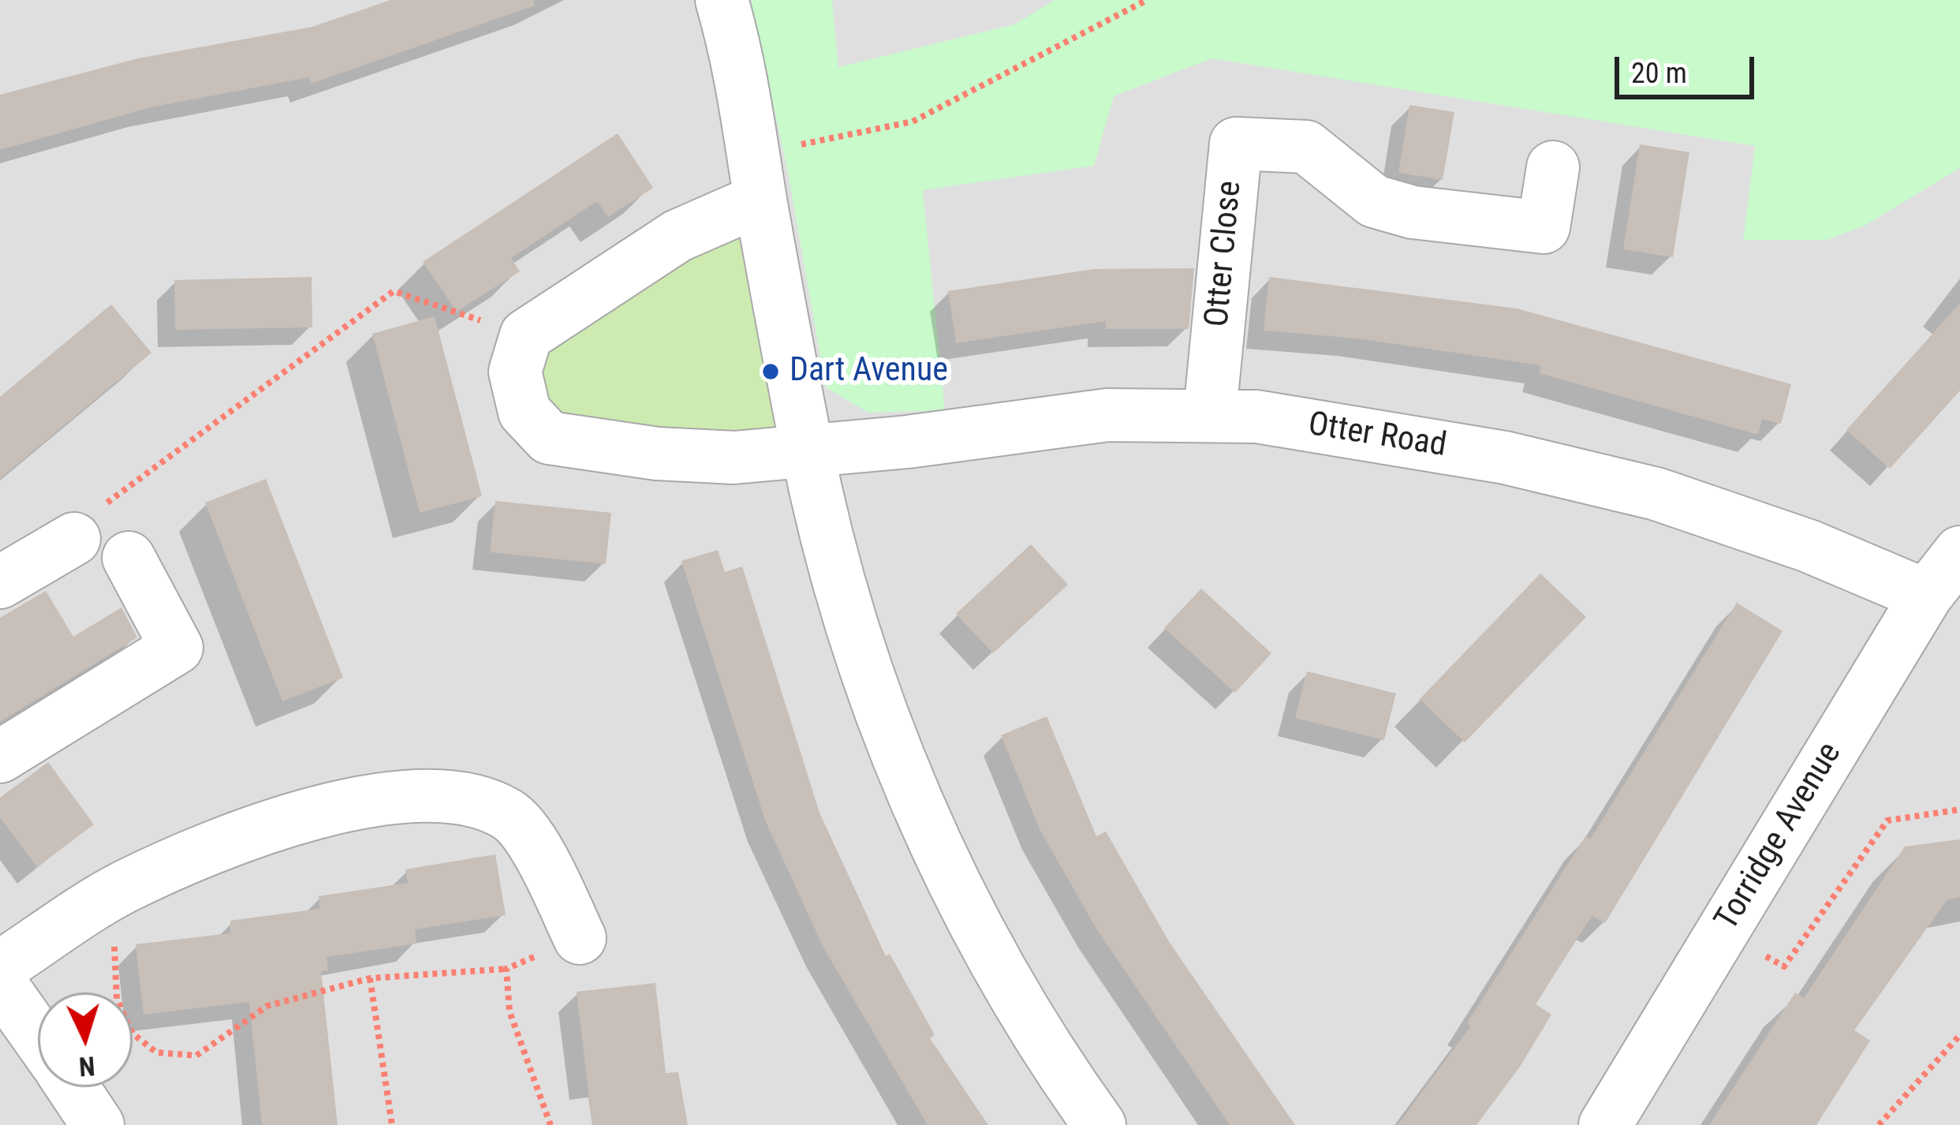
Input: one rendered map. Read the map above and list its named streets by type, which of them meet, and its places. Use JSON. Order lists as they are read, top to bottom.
{
  "streets": {
    "street": ["Otter Close", "Otter Road", "Torridge Avenue"]
  },
  "crossings": [
    ["Otter Close", "Otter Road"],
    ["Otter Road", "Torridge Avenue"]
  ],
  "places": ["Dart Avenue"],
  "scale_bar": "20 m",
  "north": "bottom"
}
